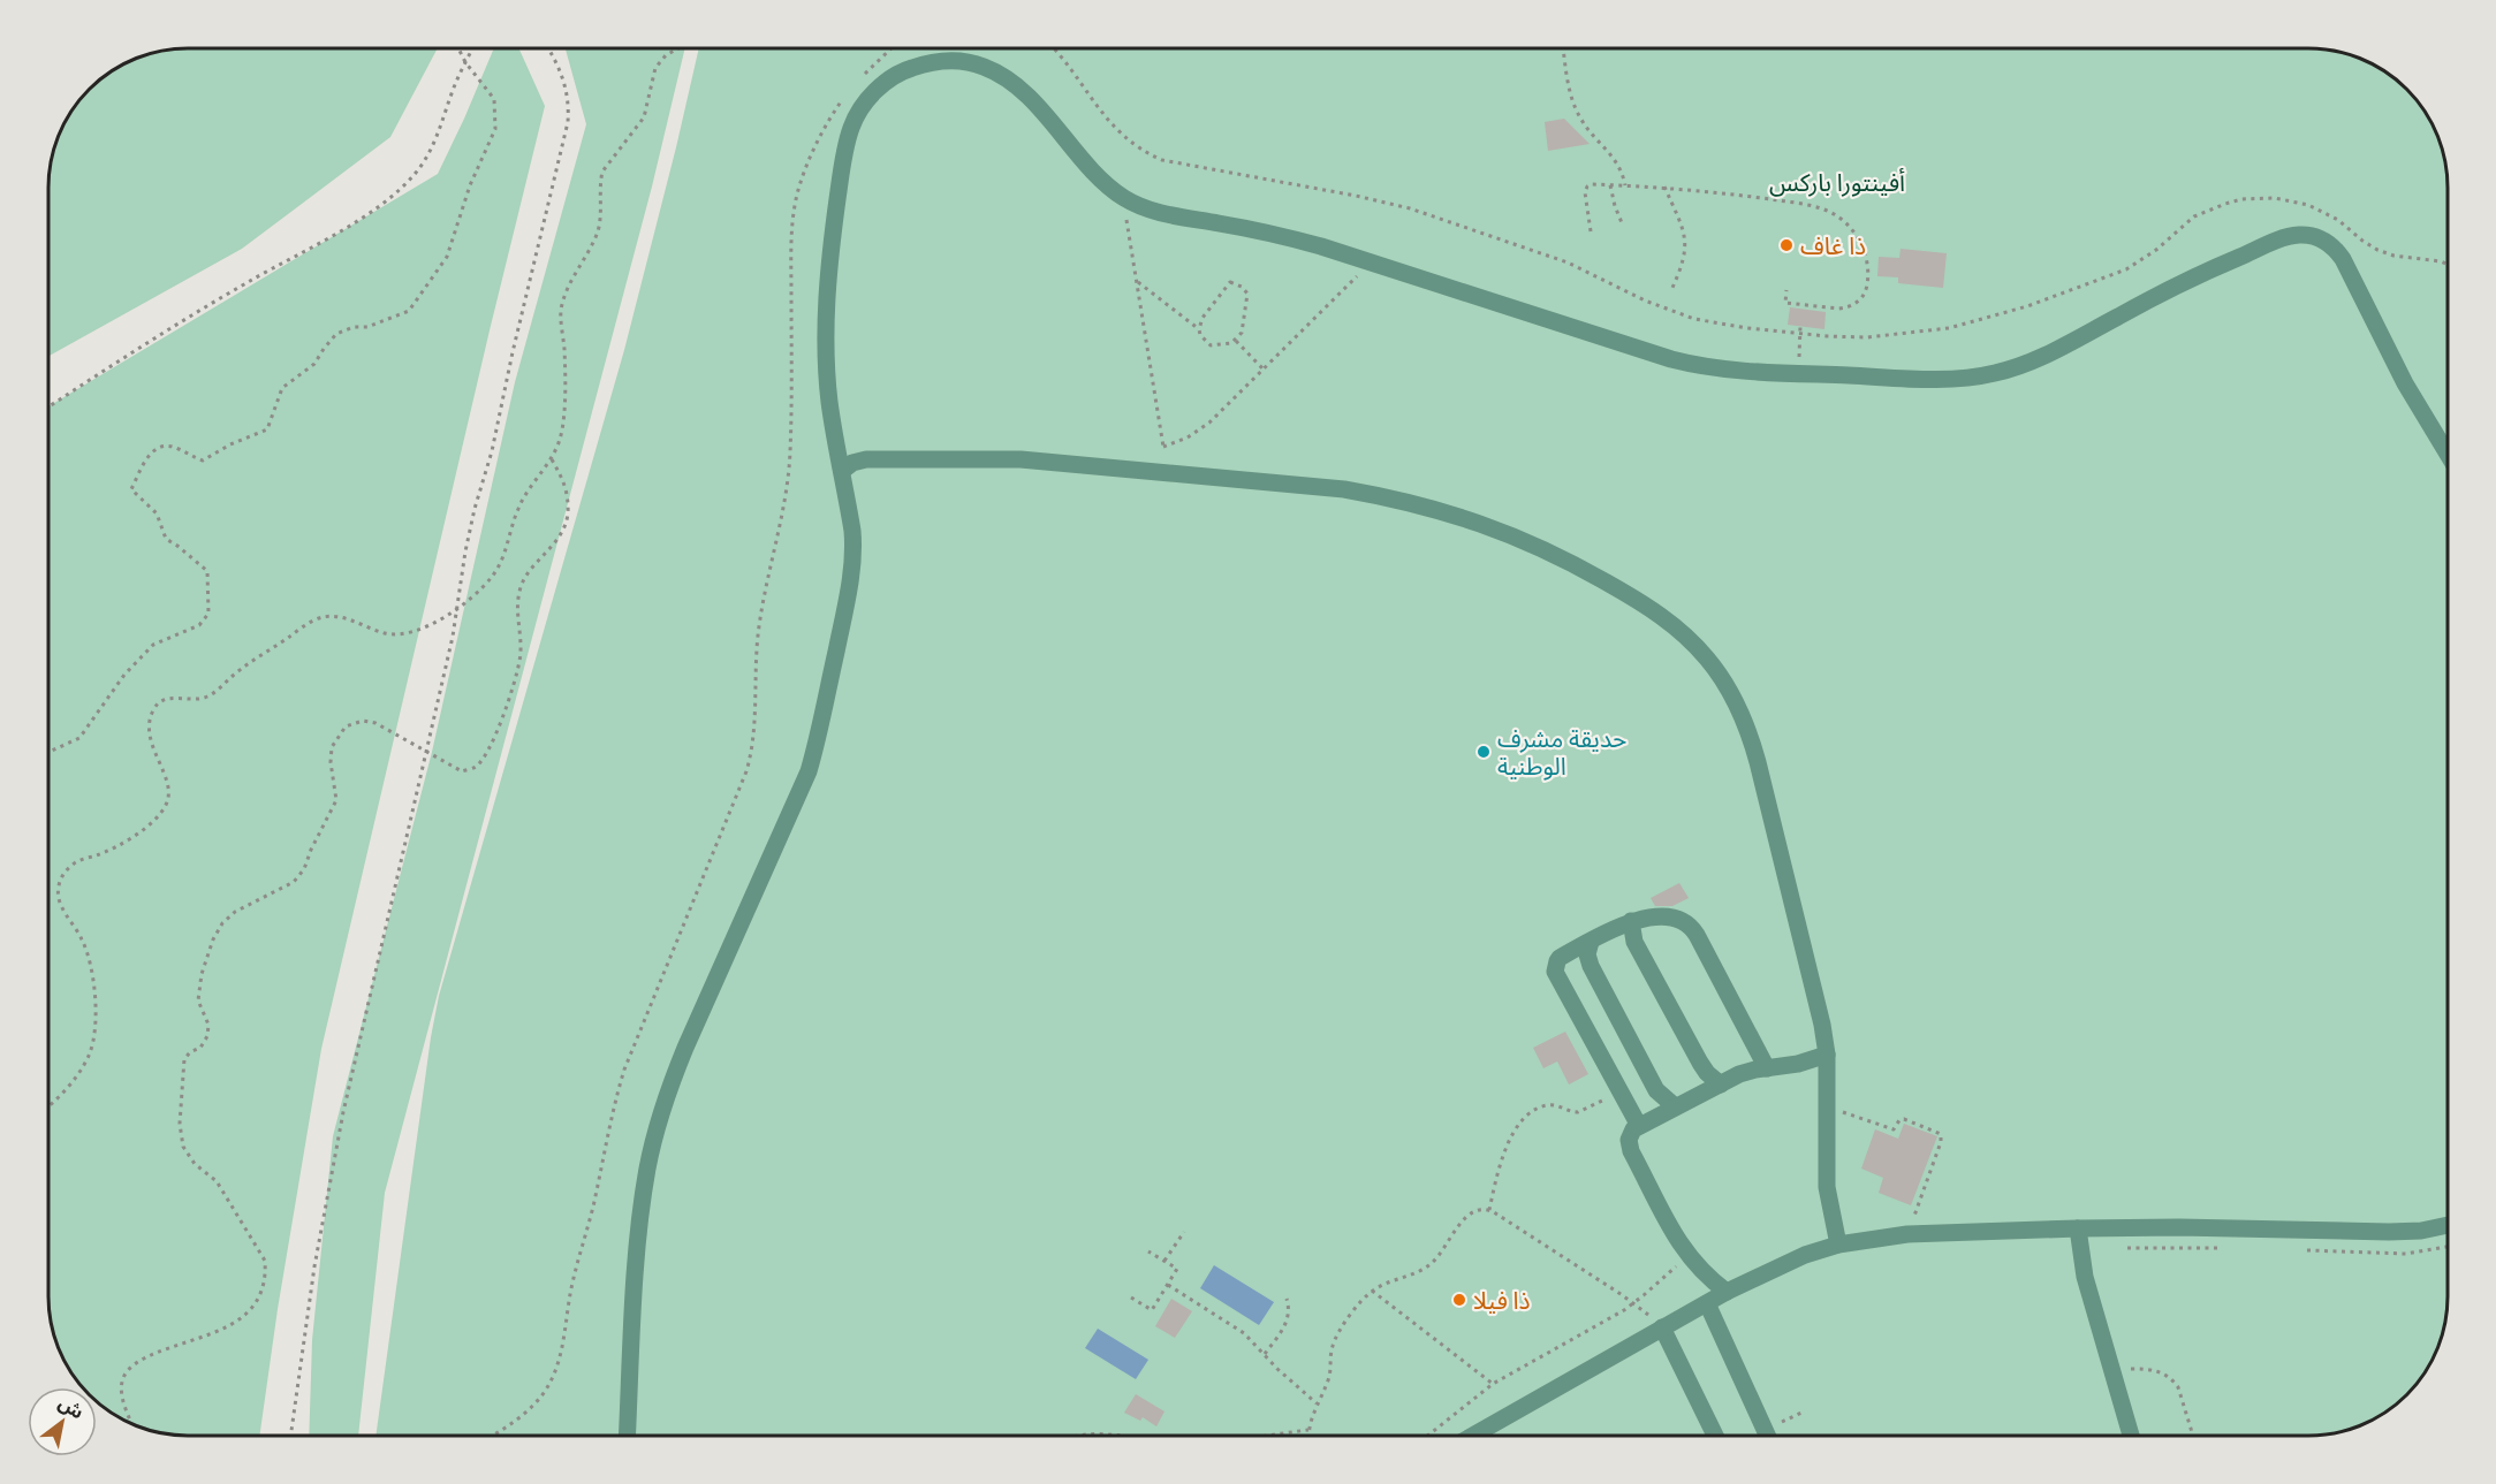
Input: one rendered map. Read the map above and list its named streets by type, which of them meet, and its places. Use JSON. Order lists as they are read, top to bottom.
{
  "parks": ["أفينتورا باركس"],
  "places": ["ذا غاف", "حديقة مشرف الوطنية", "ذا فيلا"],
  "north": "top right"
}
